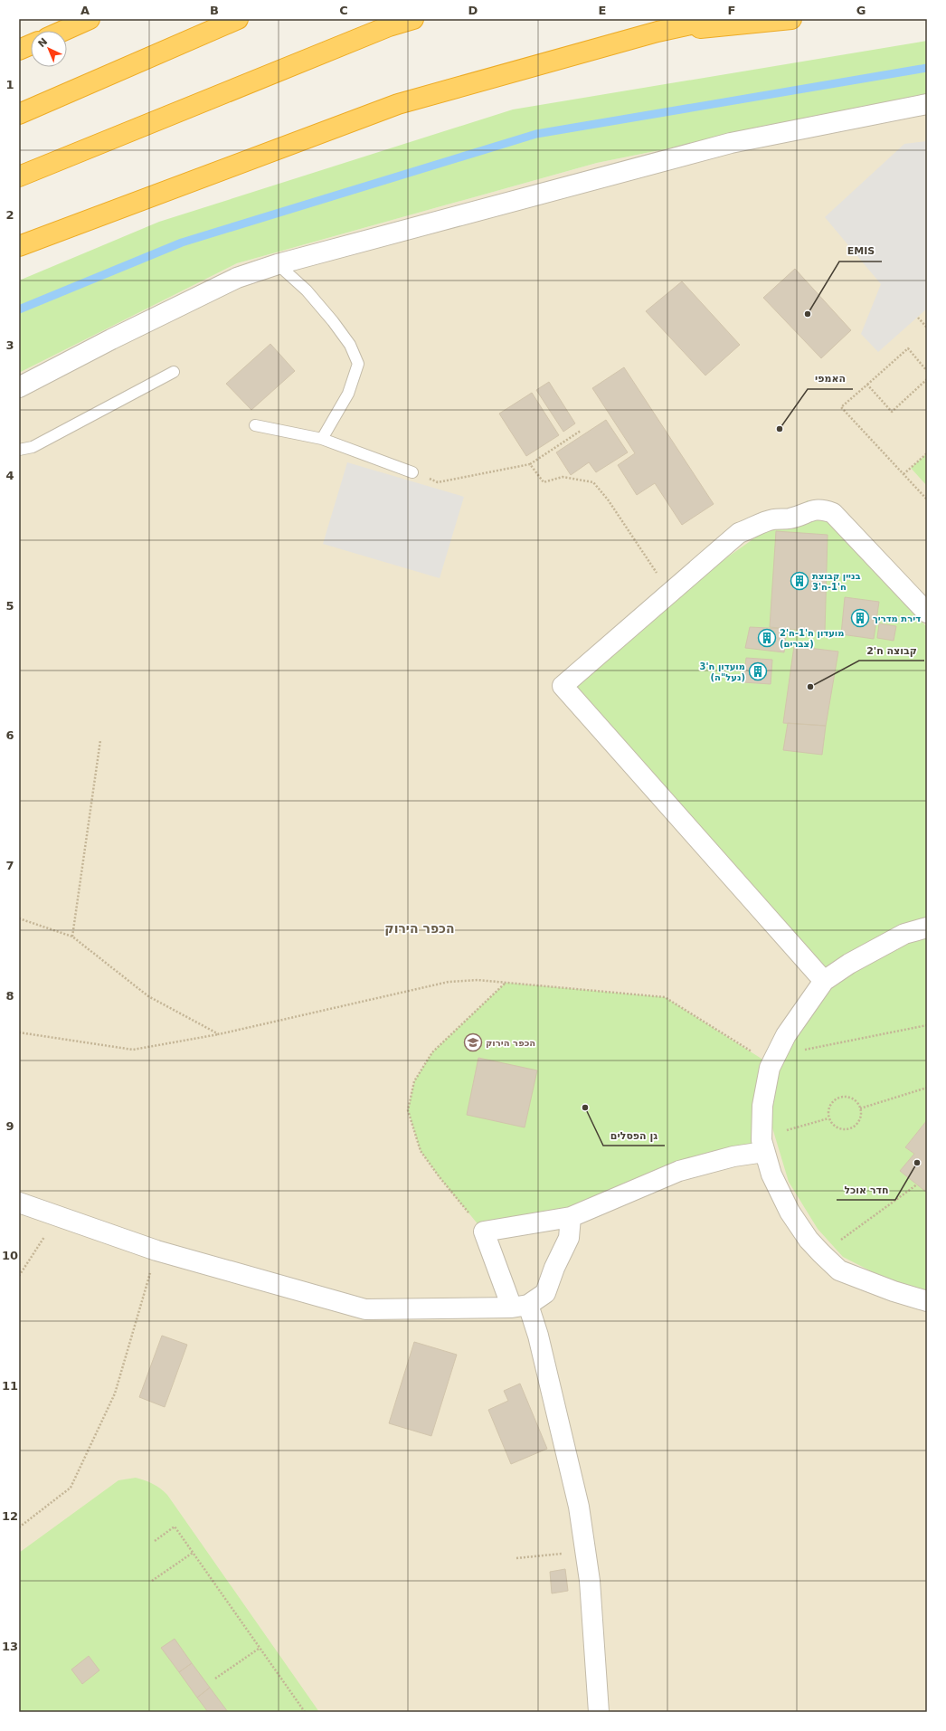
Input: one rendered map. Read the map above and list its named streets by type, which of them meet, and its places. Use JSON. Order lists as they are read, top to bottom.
{
  "districts": ["הכפר הירוק"],
  "places": {
    "other": [
      "EMIS",
      "האמפי",
      "קבוצה ח'2",
      "גן הפסלים",
      "חדר אוכל"
    ],
    "building": [
      "בניין קבוצת ח'1-ח'3",
      "דירת מדריך",
      "מועדון ח'1-ח'2 (צברים)",
      "מועדון ח'3 (נעל\"ה)"
    ],
    "school or university": ["הכפר הירוק"]
  },
  "north": "top left",
  "grid": {
    "columns": [
      "A",
      "B",
      "C",
      "D",
      "E",
      "F",
      "G"
    ],
    "rows": [
      "1",
      "2",
      "3",
      "4",
      "5",
      "6",
      "7",
      "8",
      "9",
      "10",
      "11",
      "12",
      "13"
    ]
  }
}
